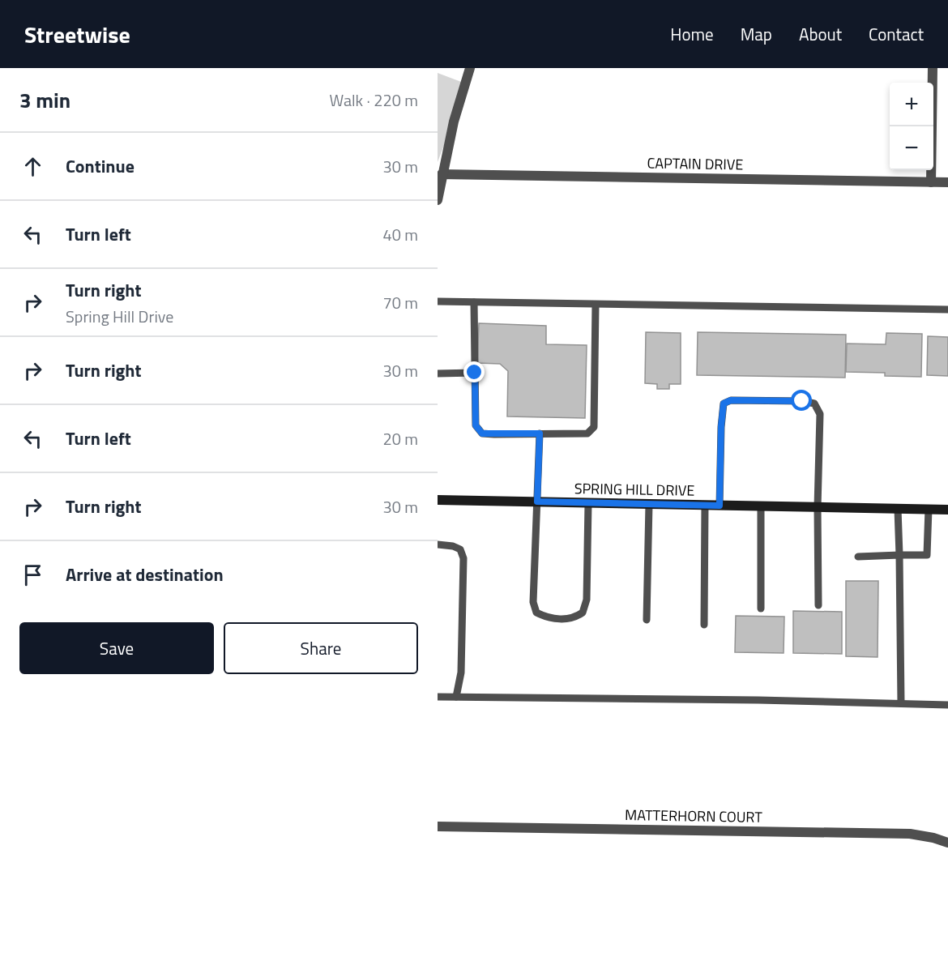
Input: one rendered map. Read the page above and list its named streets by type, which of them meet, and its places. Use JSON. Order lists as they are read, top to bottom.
{
  "streets": {
    "main road": ["SPRING HILL DRIVE"],
    "street": ["CAPTAIN DRIVE", "MATTERHORN COURT"]
  },
  "page": {
    "header": "Streetwise",
    "nav": [
      "Home",
      "Map",
      "About",
      "Contact"
    ],
    "heading": ["3 min", "Walk · 220 m"],
    "map_buttons": ["+", "−"],
    "list": [
      ["Continue", "30 m"],
      ["Turn left", "40 m"],
      ["Turn right", "Spring Hill Drive", "70 m"],
      ["Turn right", "30 m"],
      ["Turn left", "20 m"],
      ["Turn right", "30 m"],
      "Arrive at destination"
    ],
    "buttons": ["Save", "Share"]
  }
}
